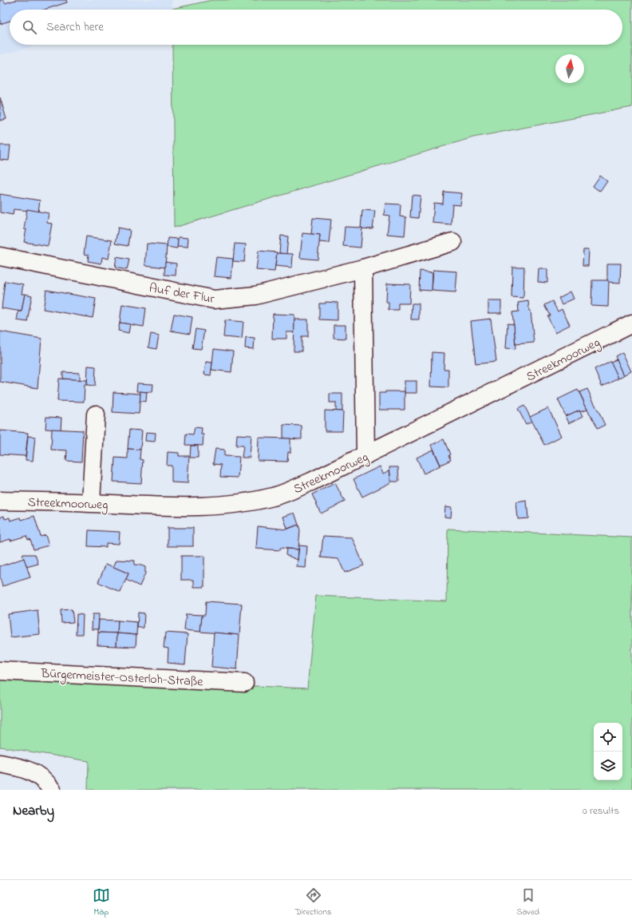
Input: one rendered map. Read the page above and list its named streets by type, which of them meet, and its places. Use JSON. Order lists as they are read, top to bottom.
{
  "streets": {
    "street": ["Auf der Flur", "Streekmoorweg", "Bürgermeister-Osterloh-Straße"]
  },
  "north": "top",
  "page": {
    "search": "Search here",
    "heading": ["Nearby", "0 results"],
    "nav": ["Map", "Directions", "Saved"]
  }
}
